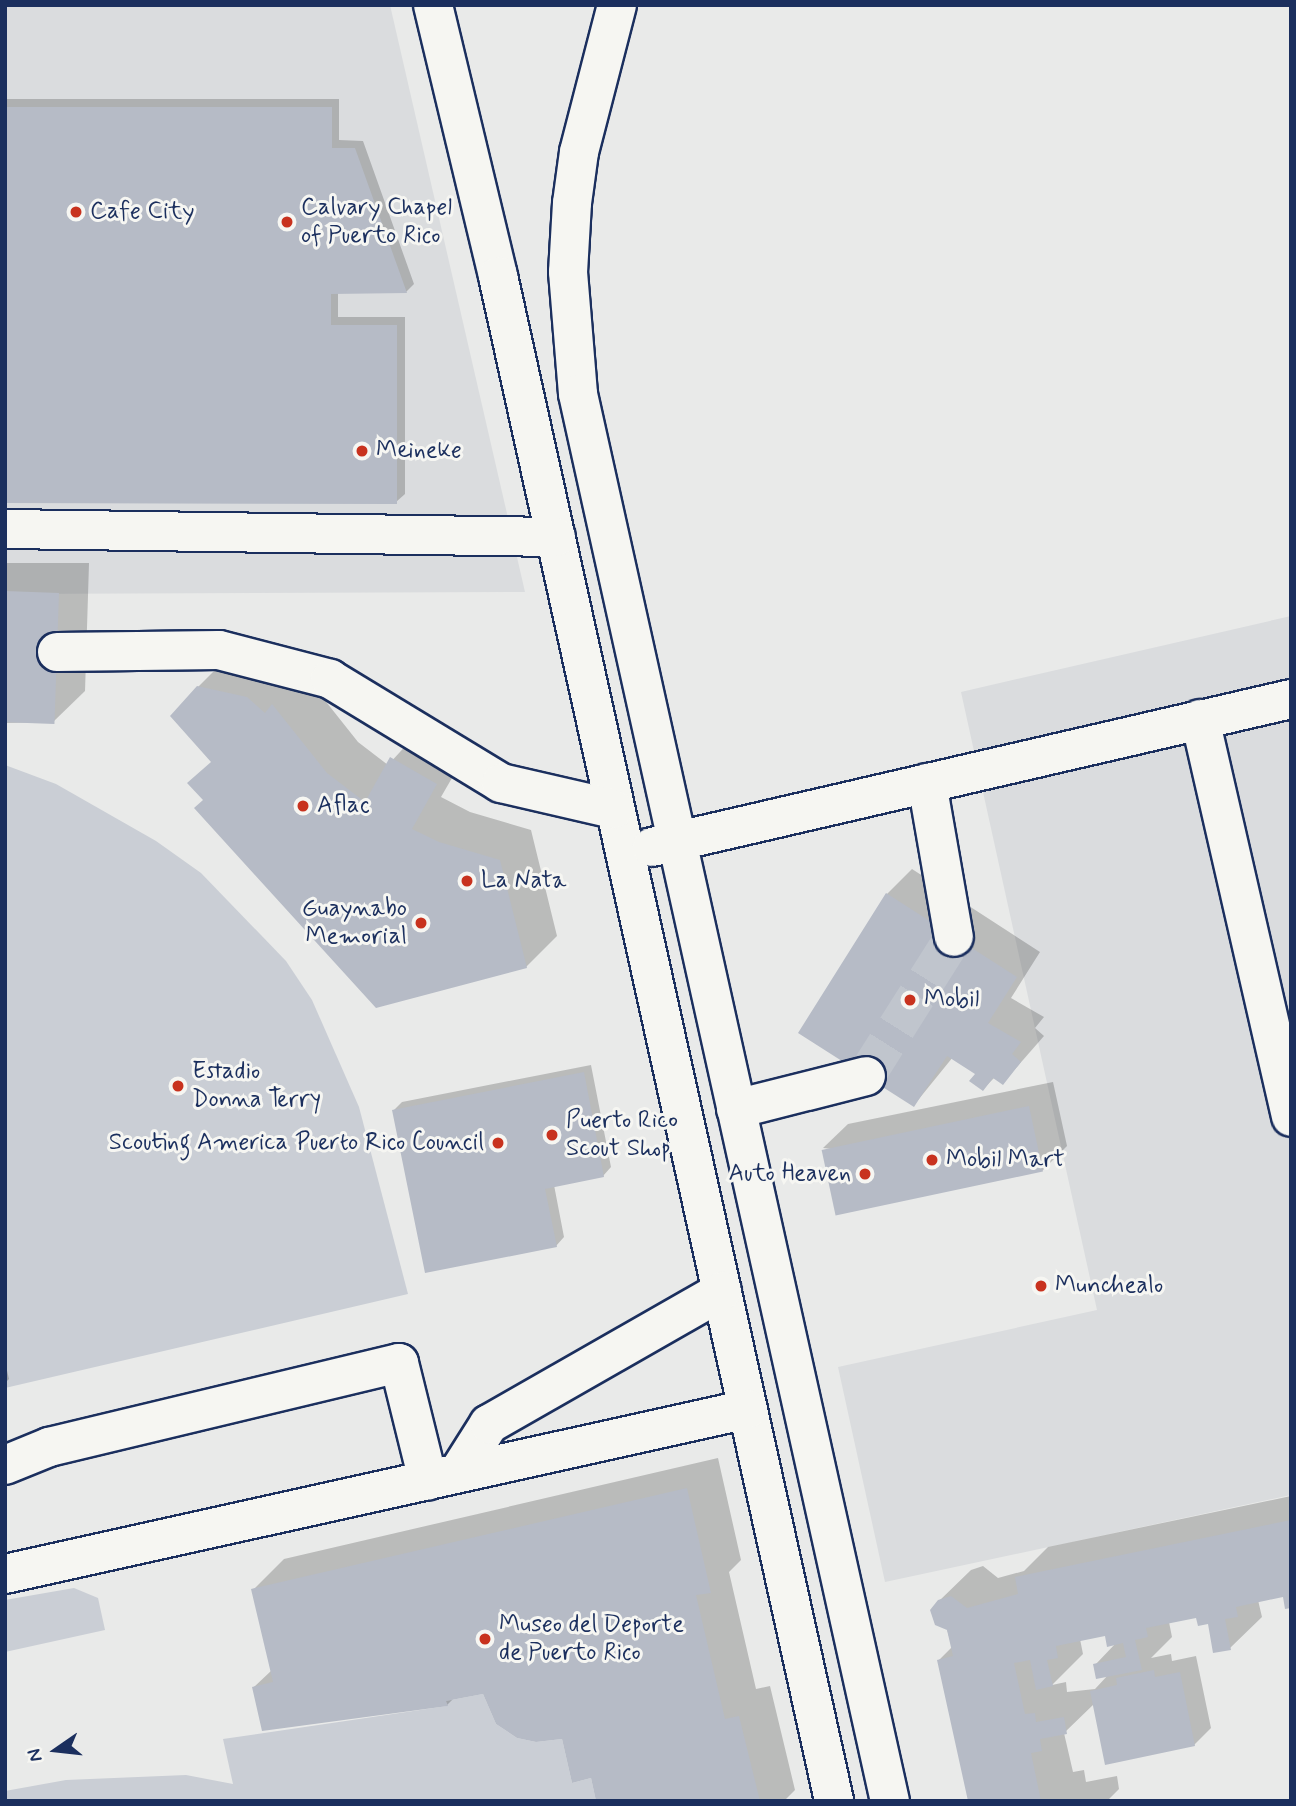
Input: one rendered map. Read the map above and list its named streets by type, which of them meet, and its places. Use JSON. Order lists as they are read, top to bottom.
{
  "places": [
    "Cafe City",
    "Calvary Chapel of Puerto Rico",
    "Meineke",
    "Aflac",
    "La Nata",
    "Guaynabo Memorial",
    "Mobil",
    "Estadio Donna Terry",
    "Puerto Rico Scout Shop",
    "Scouting America Puerto Rico Council",
    "Mobil Mart",
    "Auto Heaven",
    "Munchealo",
    "Museo del Deporte de Puerto Rico"
  ],
  "north": "left"
}
